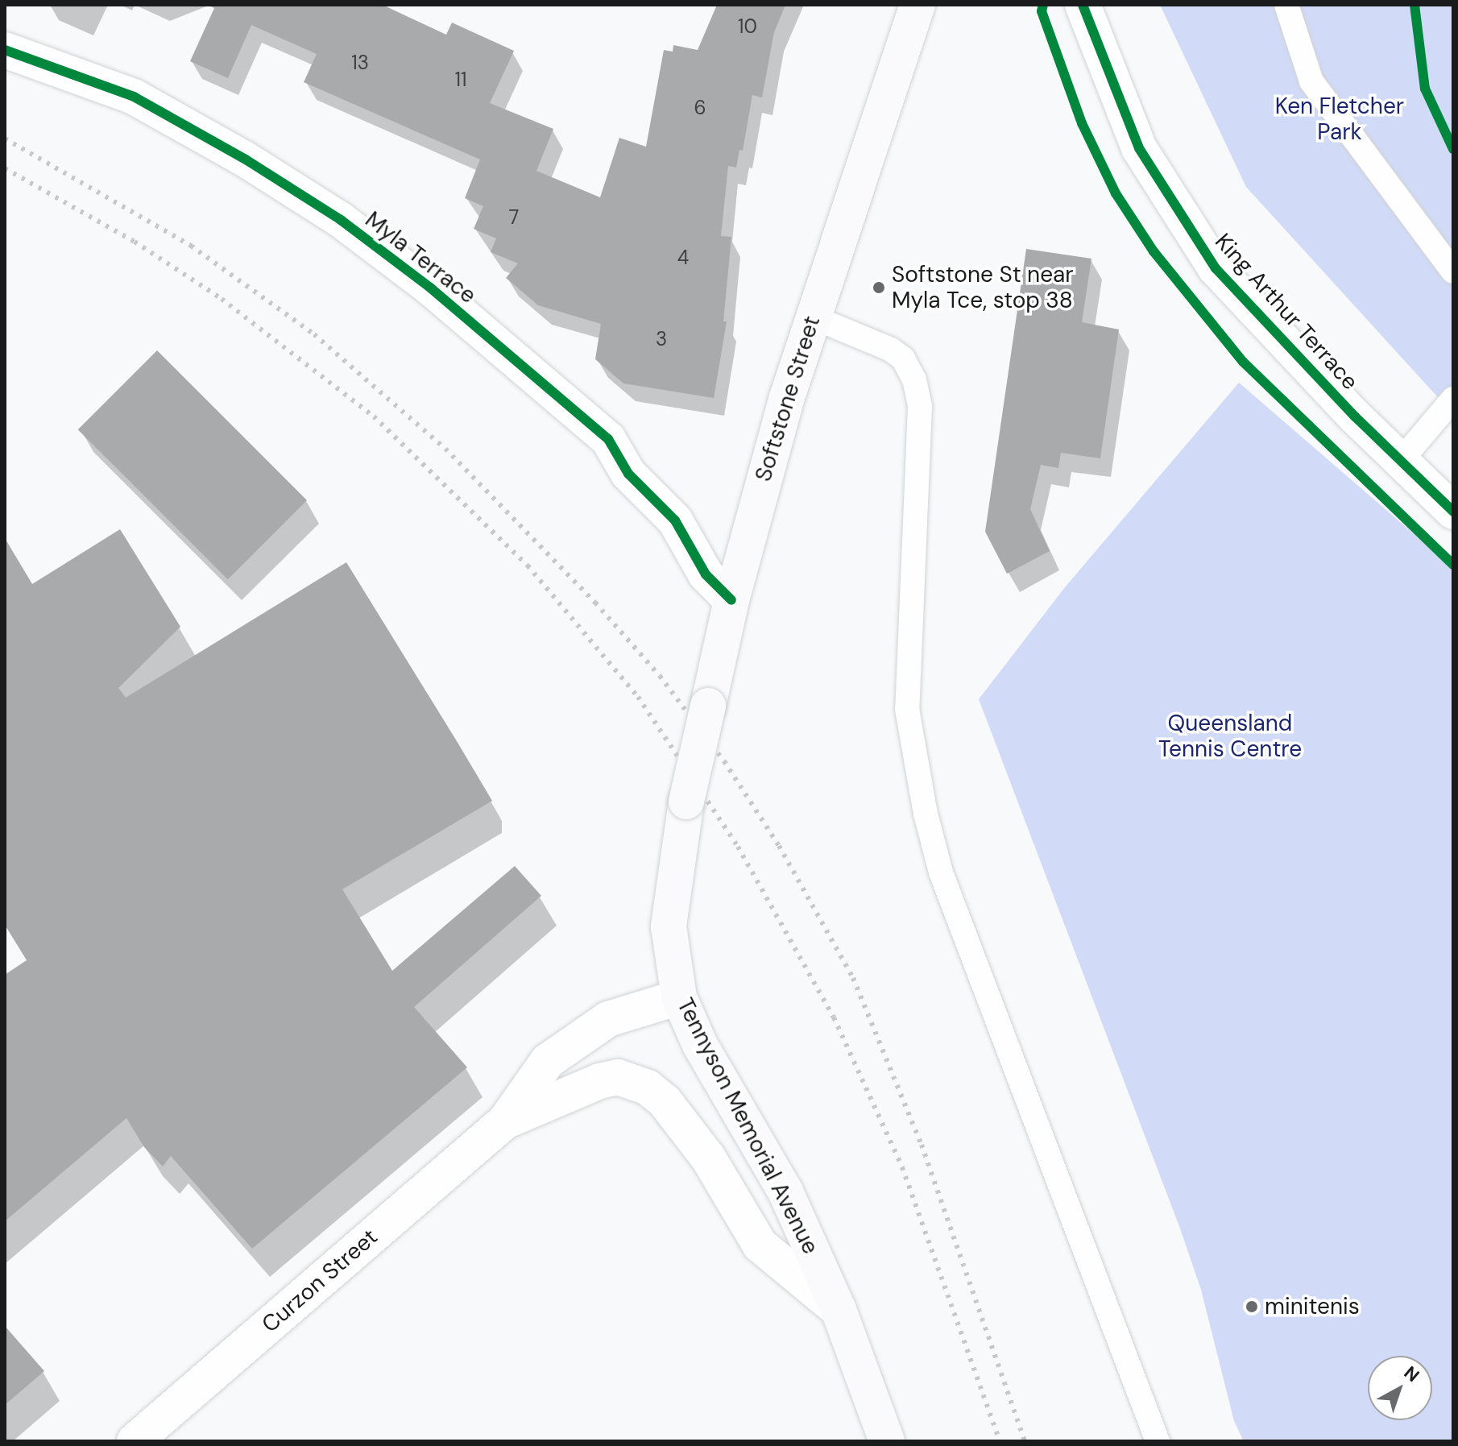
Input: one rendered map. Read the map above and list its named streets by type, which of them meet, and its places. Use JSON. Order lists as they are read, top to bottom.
{
  "streets": {
    "main road": ["Softstone Street", "Tennyson Memorial Avenue"],
    "street": ["Myla Terrace", "King Arthur Terrace", "Curzon Street"]
  },
  "crossings": [
    ["Myla Terrace", "Softstone Street"],
    ["Softstone Street", "Tennyson Memorial Avenue"],
    ["Tennyson Memorial Avenue", "Curzon Street"]
  ],
  "parks": ["Ken Fletcher Park", "Queensland Tennis Centre"],
  "places": ["Softstone St near Myla Tce, stop 38", "minitenis"],
  "house_numbers": [
    "10",
    "13",
    "11",
    "6",
    "7",
    "4",
    "3"
  ],
  "north": "top right"
}
